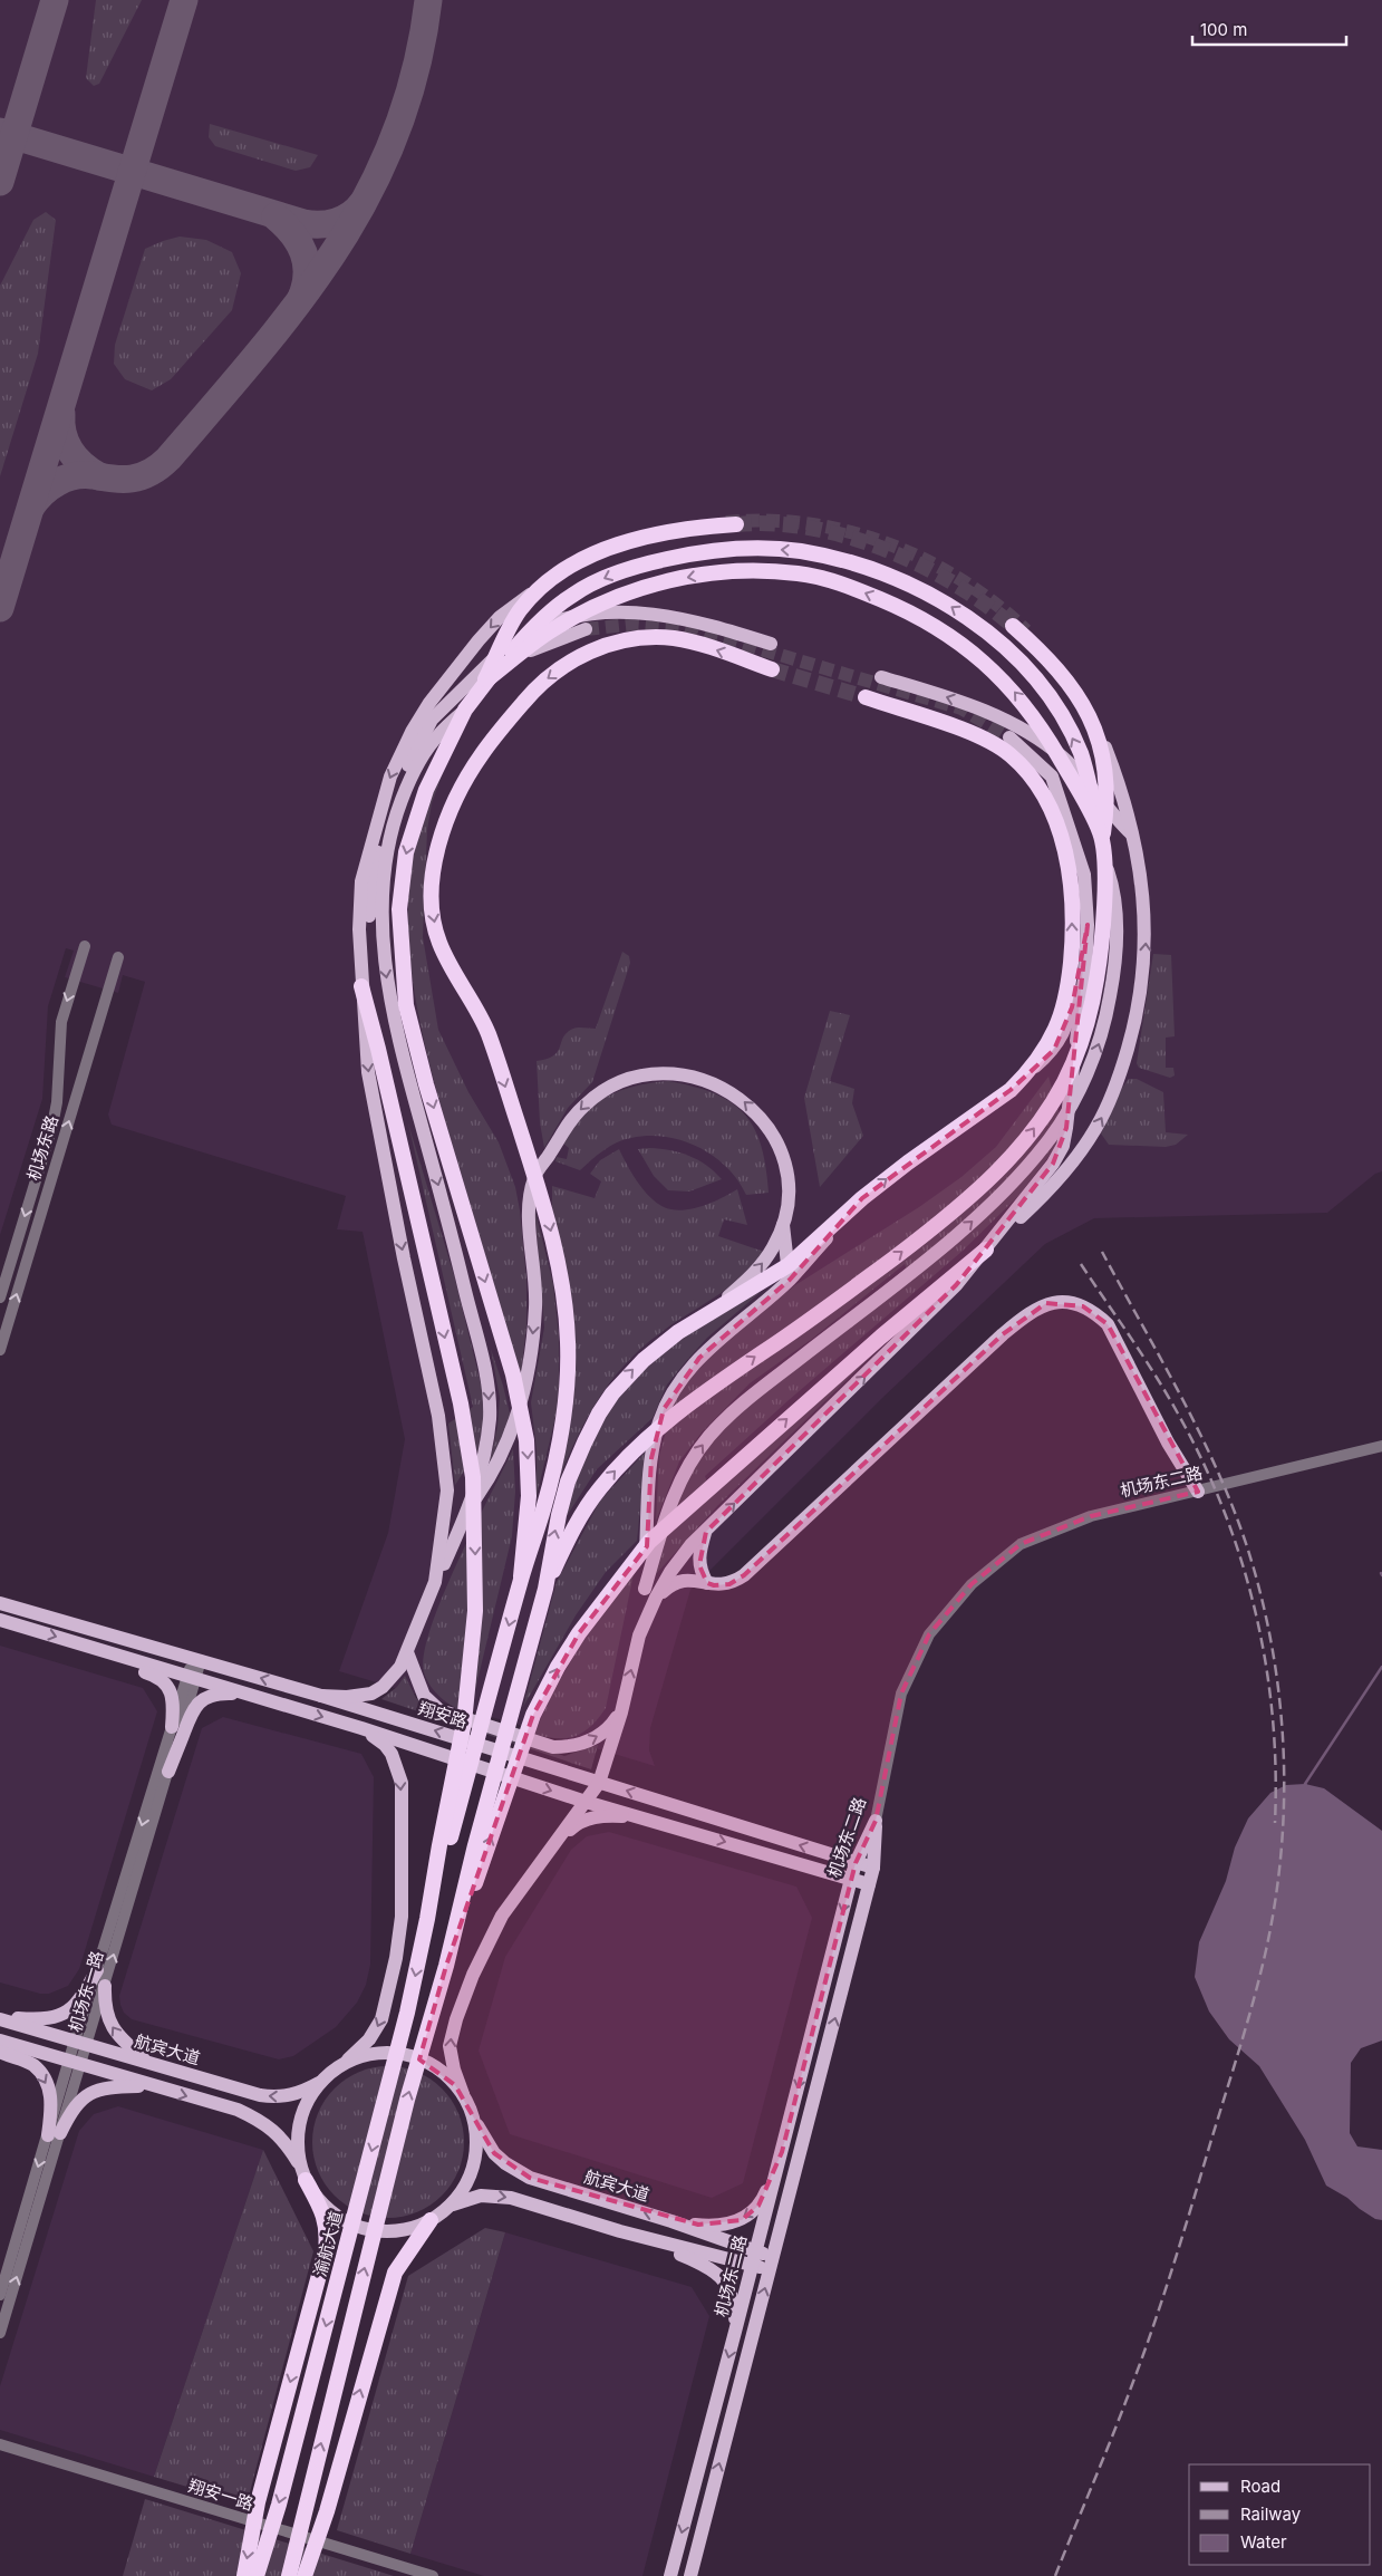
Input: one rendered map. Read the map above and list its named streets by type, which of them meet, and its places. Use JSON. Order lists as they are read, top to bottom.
{
  "streets": {
    "highway": ["渝航大道"],
    "main road": ["机场东二路", "翔安路", "航宾大道"],
    "street": ["机场东路", "机场东一路", "翔安一路"]
  },
  "crossings": [
    ["机场东二路", "翔安路"],
    ["机场东二路", "航宾大道"],
    ["翔安路", "机场东一路"],
    ["机场东一路", "航宾大道"]
  ],
  "one_way": ["机场东二路"],
  "legend": ["Road", "Railway", "Water"],
  "scale_bar": "100 m"
}
